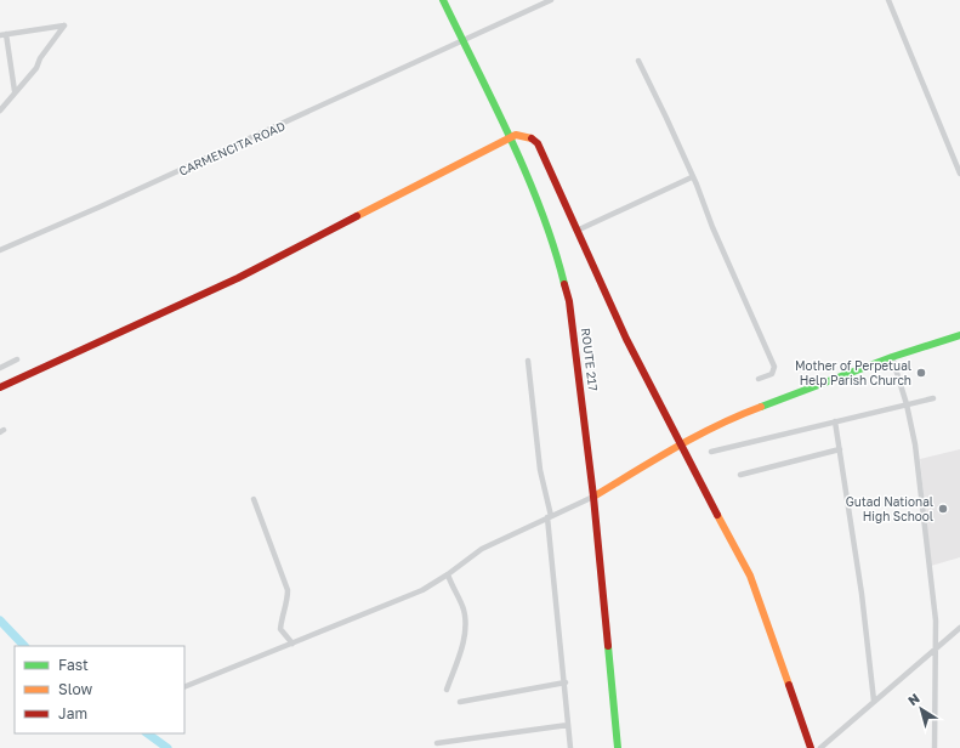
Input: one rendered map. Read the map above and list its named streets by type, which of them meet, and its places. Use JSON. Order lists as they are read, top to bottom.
{
  "streets": {
    "street": ["CARMENCITA ROAD", "ROUTE 217"]
  },
  "crossings": [
    ["CARMENCITA ROAD", "ROUTE 217"]
  ],
  "places": ["Mother of Perpetual Help Parish Church", "Gutad National High School"],
  "legend": ["Fast", "Slow", "Jam"],
  "north": "top left"
}
